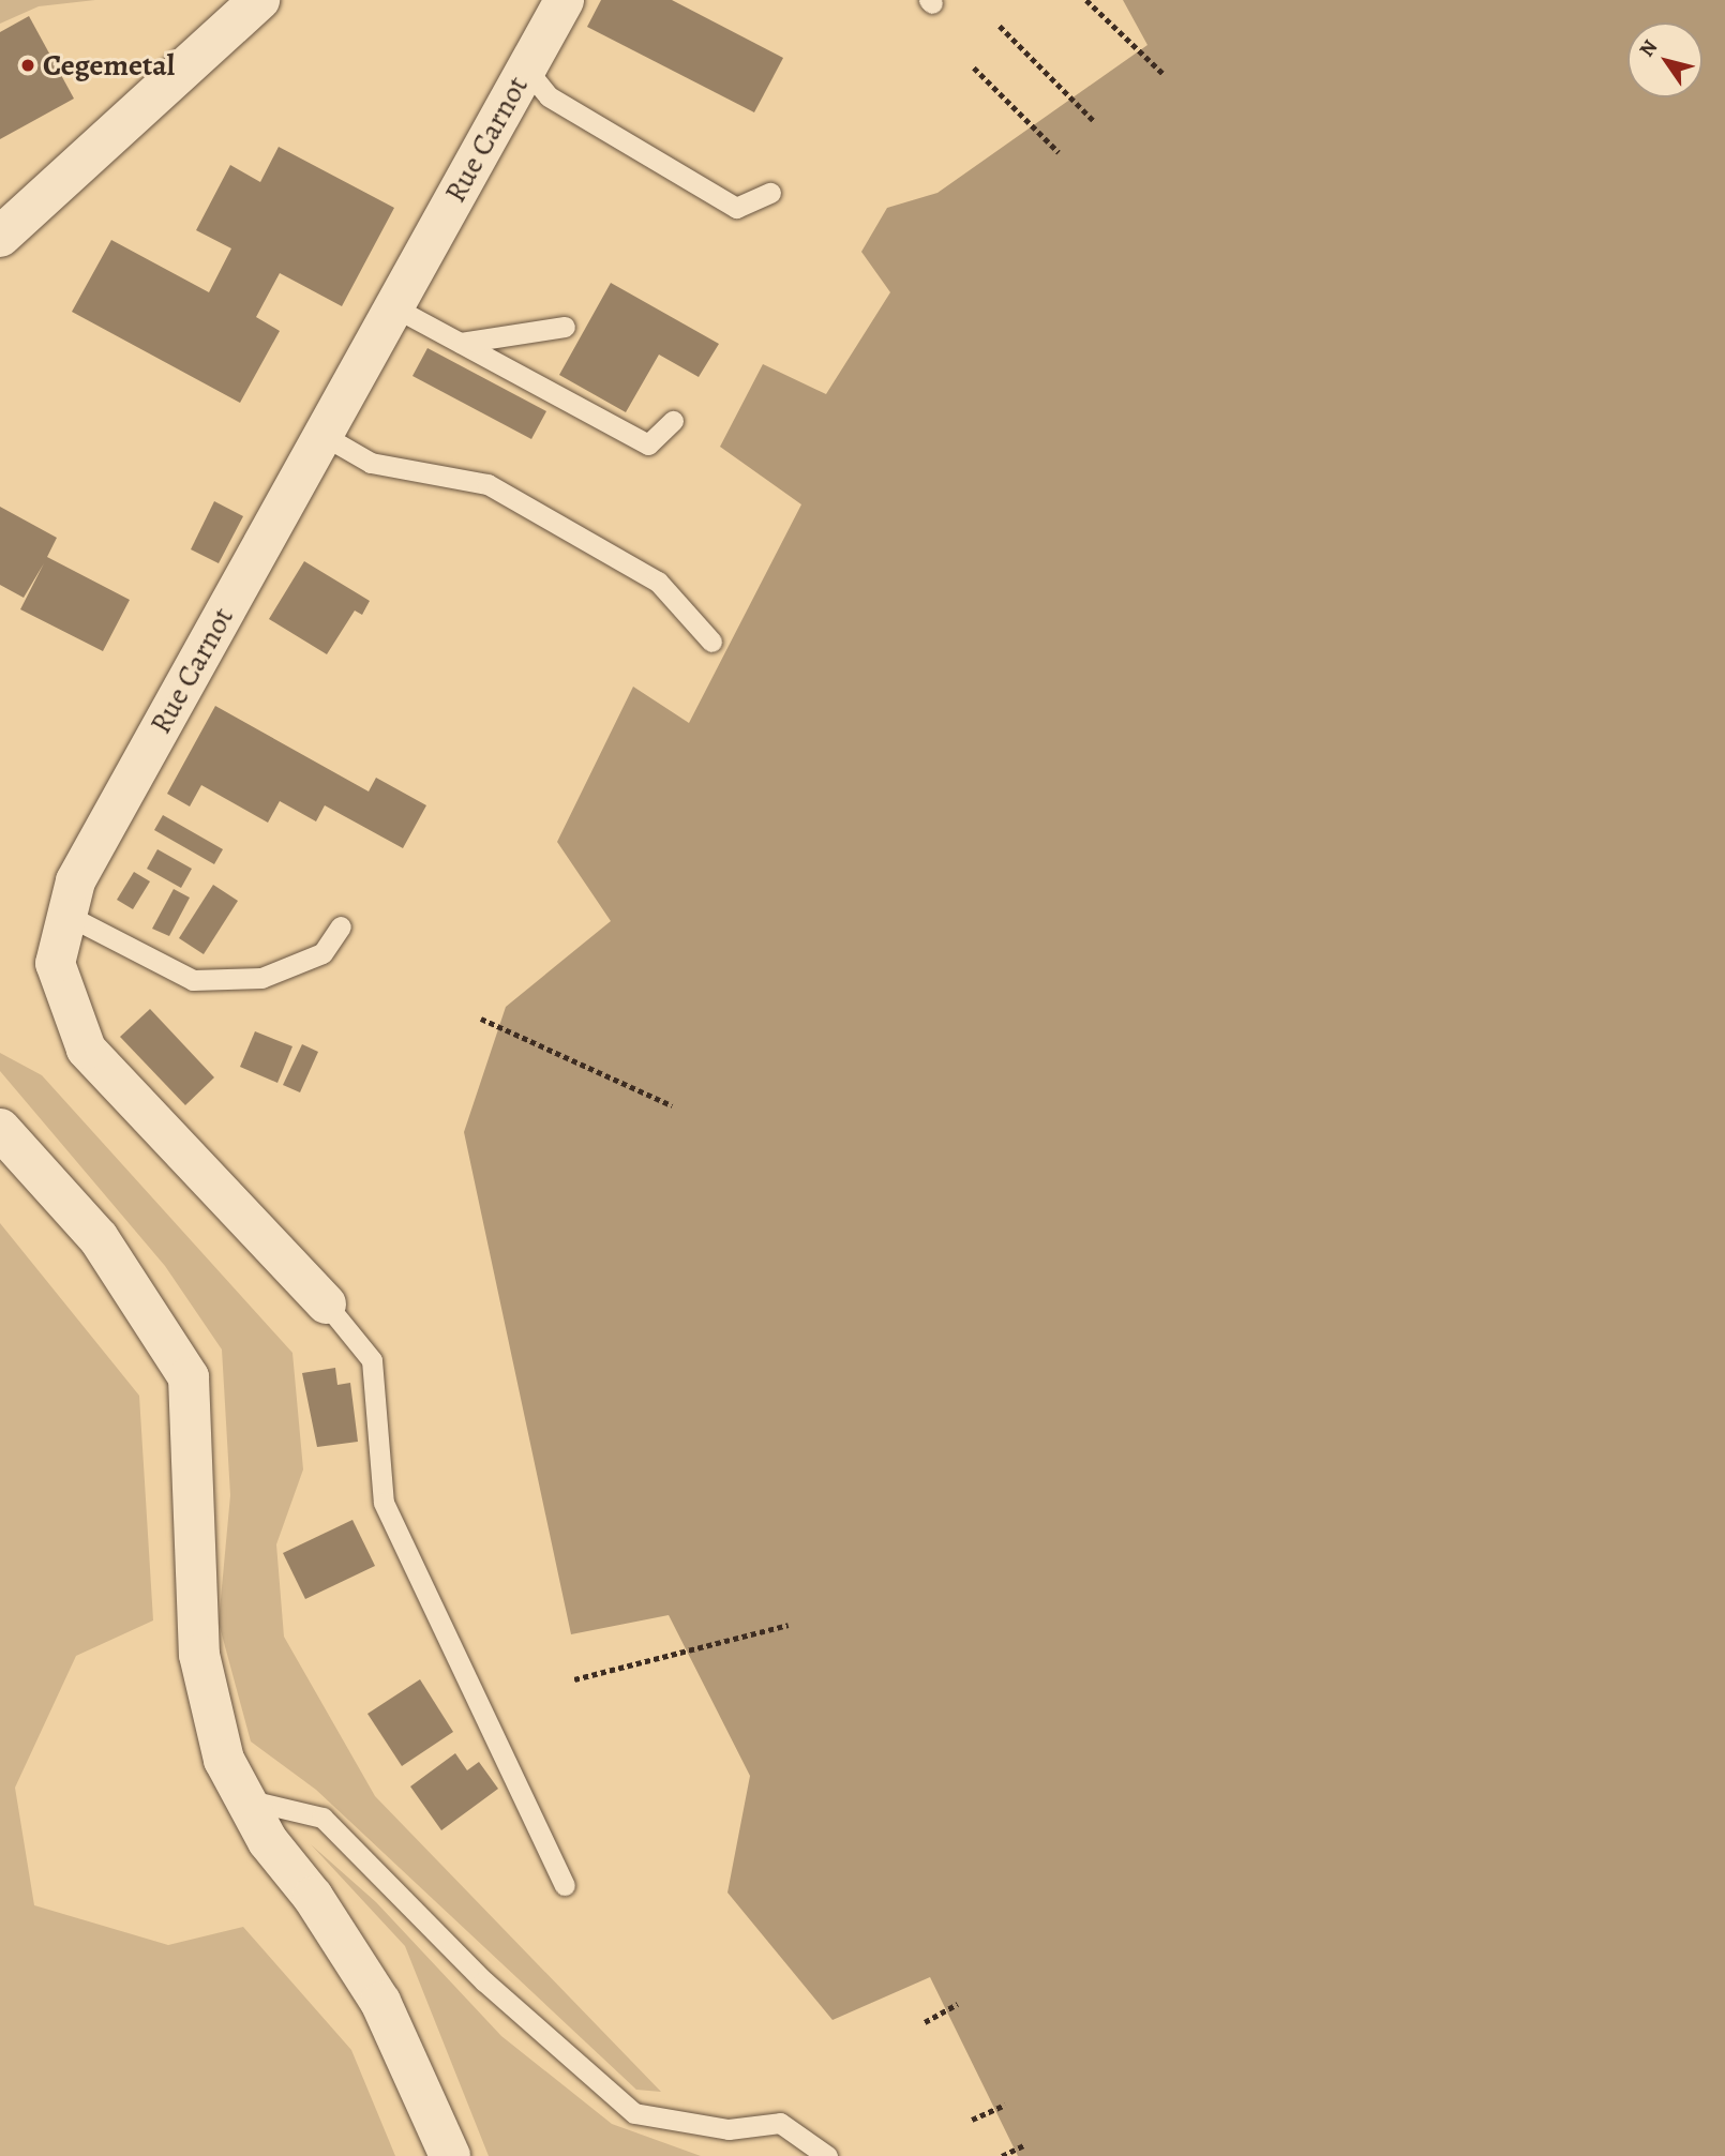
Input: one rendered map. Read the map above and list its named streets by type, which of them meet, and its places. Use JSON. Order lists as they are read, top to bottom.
{
  "streets": {
    "street": ["Rue Carnot"]
  },
  "places": ["Cegemetal"],
  "north": "top left"
}
